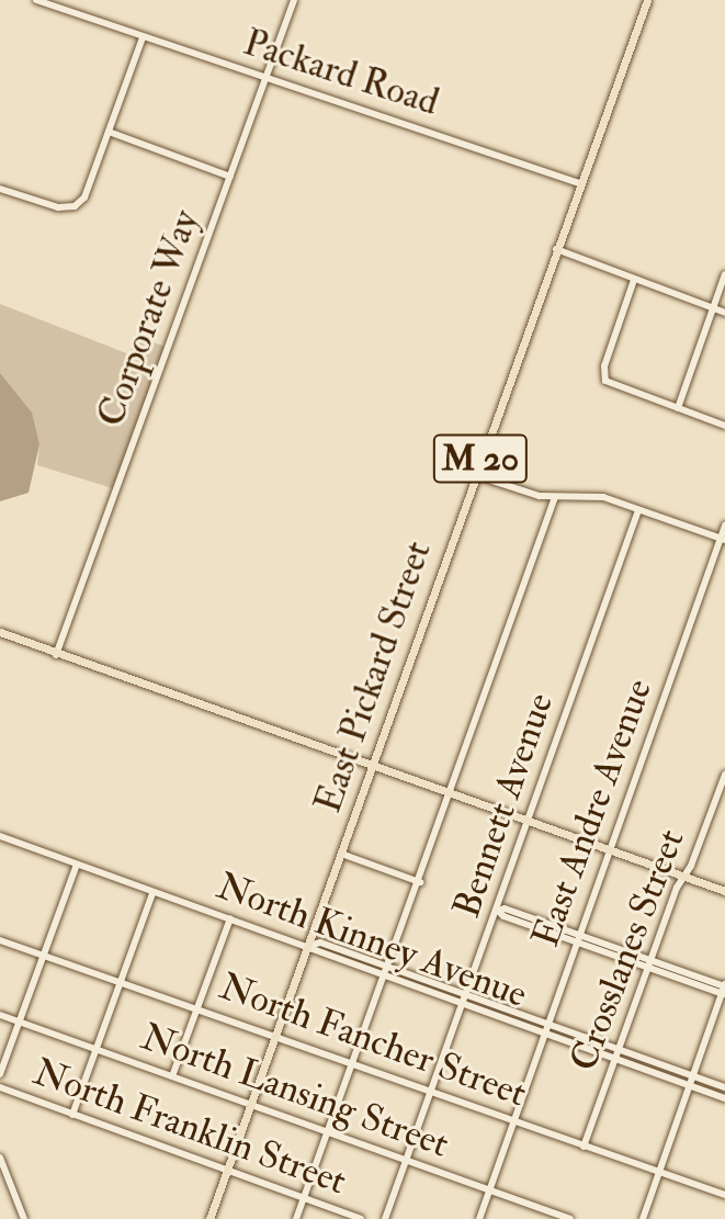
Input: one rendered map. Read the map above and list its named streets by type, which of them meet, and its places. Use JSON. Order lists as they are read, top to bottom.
{
  "streets": {
    "main road": ["M 20", "East Pickard Street"],
    "street": [
      "Packard Road",
      "Corporate Way",
      "Bennett Avenue",
      "East Andre Avenue",
      "North Kinney Avenue",
      "Crosslanes Street",
      "North Fancher Street",
      "North Lansing Street",
      "North Franklin Street"
    ]
  },
  "crossings": [
    ["Packard Road", "Corporate Way"],
    ["Packard Road", "East Pickard Street"],
    ["East Pickard Street", "North Kinney Avenue"],
    ["East Pickard Street", "North Fancher Street"],
    ["East Pickard Street", "North Lansing Street"],
    ["East Pickard Street", "North Franklin Street"],
    ["Bennett Avenue", "North Kinney Avenue"],
    ["Bennett Avenue", "North Fancher Street"],
    ["Bennett Avenue", "North Lansing Street"],
    ["East Andre Avenue", "North Kinney Avenue"],
    ["East Andre Avenue", "North Fancher Street"],
    ["East Andre Avenue", "North Lansing Street"],
    ["North Kinney Avenue", "Crosslanes Street"],
    ["Crosslanes Street", "North Fancher Street"]
  ]
}
